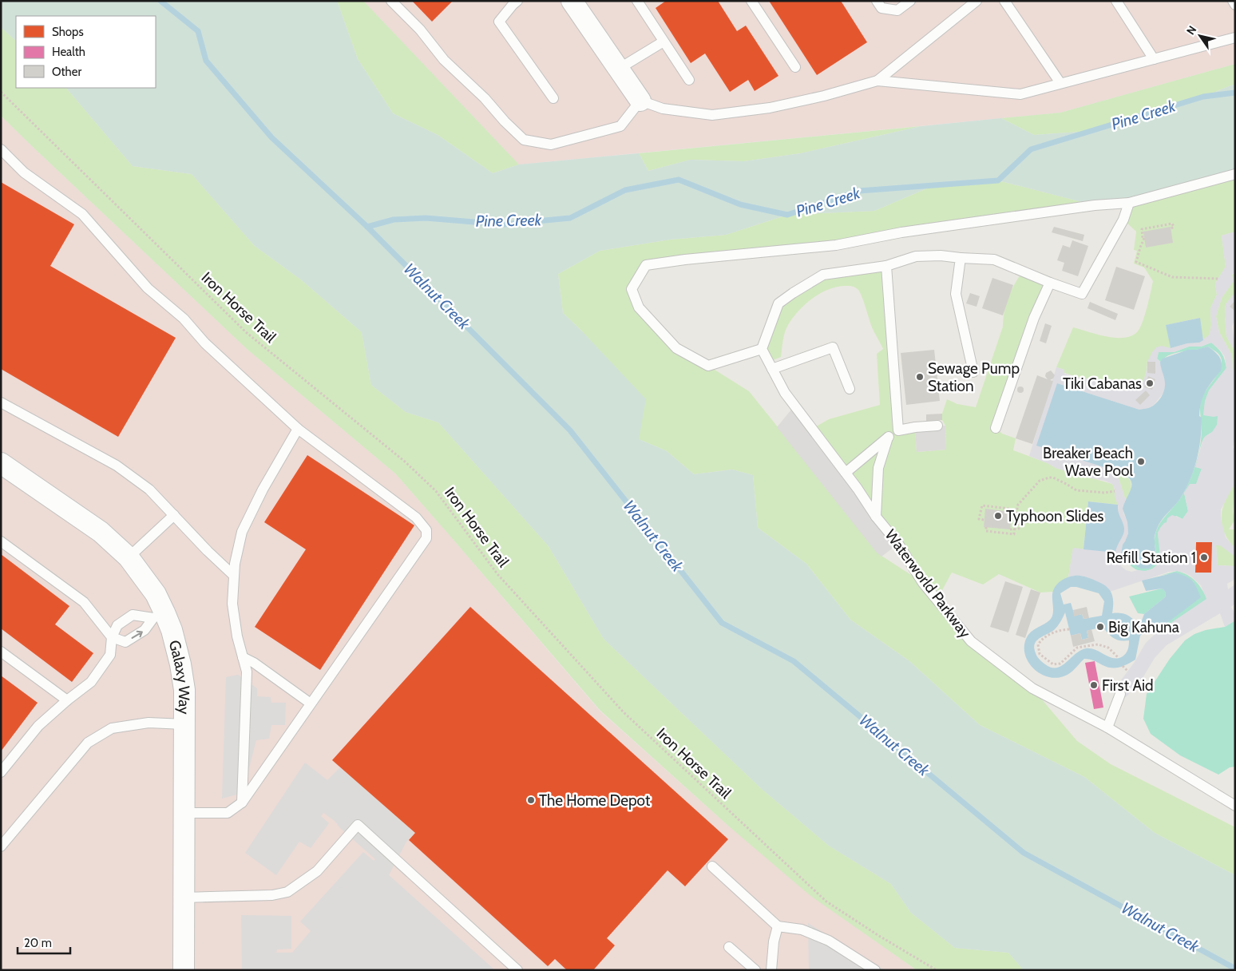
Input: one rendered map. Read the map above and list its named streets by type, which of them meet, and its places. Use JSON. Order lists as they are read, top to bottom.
{
  "streets": {
    "street": ["Galaxy Way"],
    "lane": ["Waterworld Parkway"],
    "path": ["Iron Horse Trail"]
  },
  "water": ["Pine Creek", "Walnut Creek"],
  "places": [
    "Sewage Pump Station",
    "Tiki Cabanas",
    "Breaker Beach Wave Pool",
    "Typhoon Slides",
    "Refill Station 1",
    "Big Kahuna",
    "First Aid",
    "The Home Depot"
  ],
  "legend": ["Shops", "Health", "Other"],
  "scale_bar": "20 m",
  "north": "top left"
}
